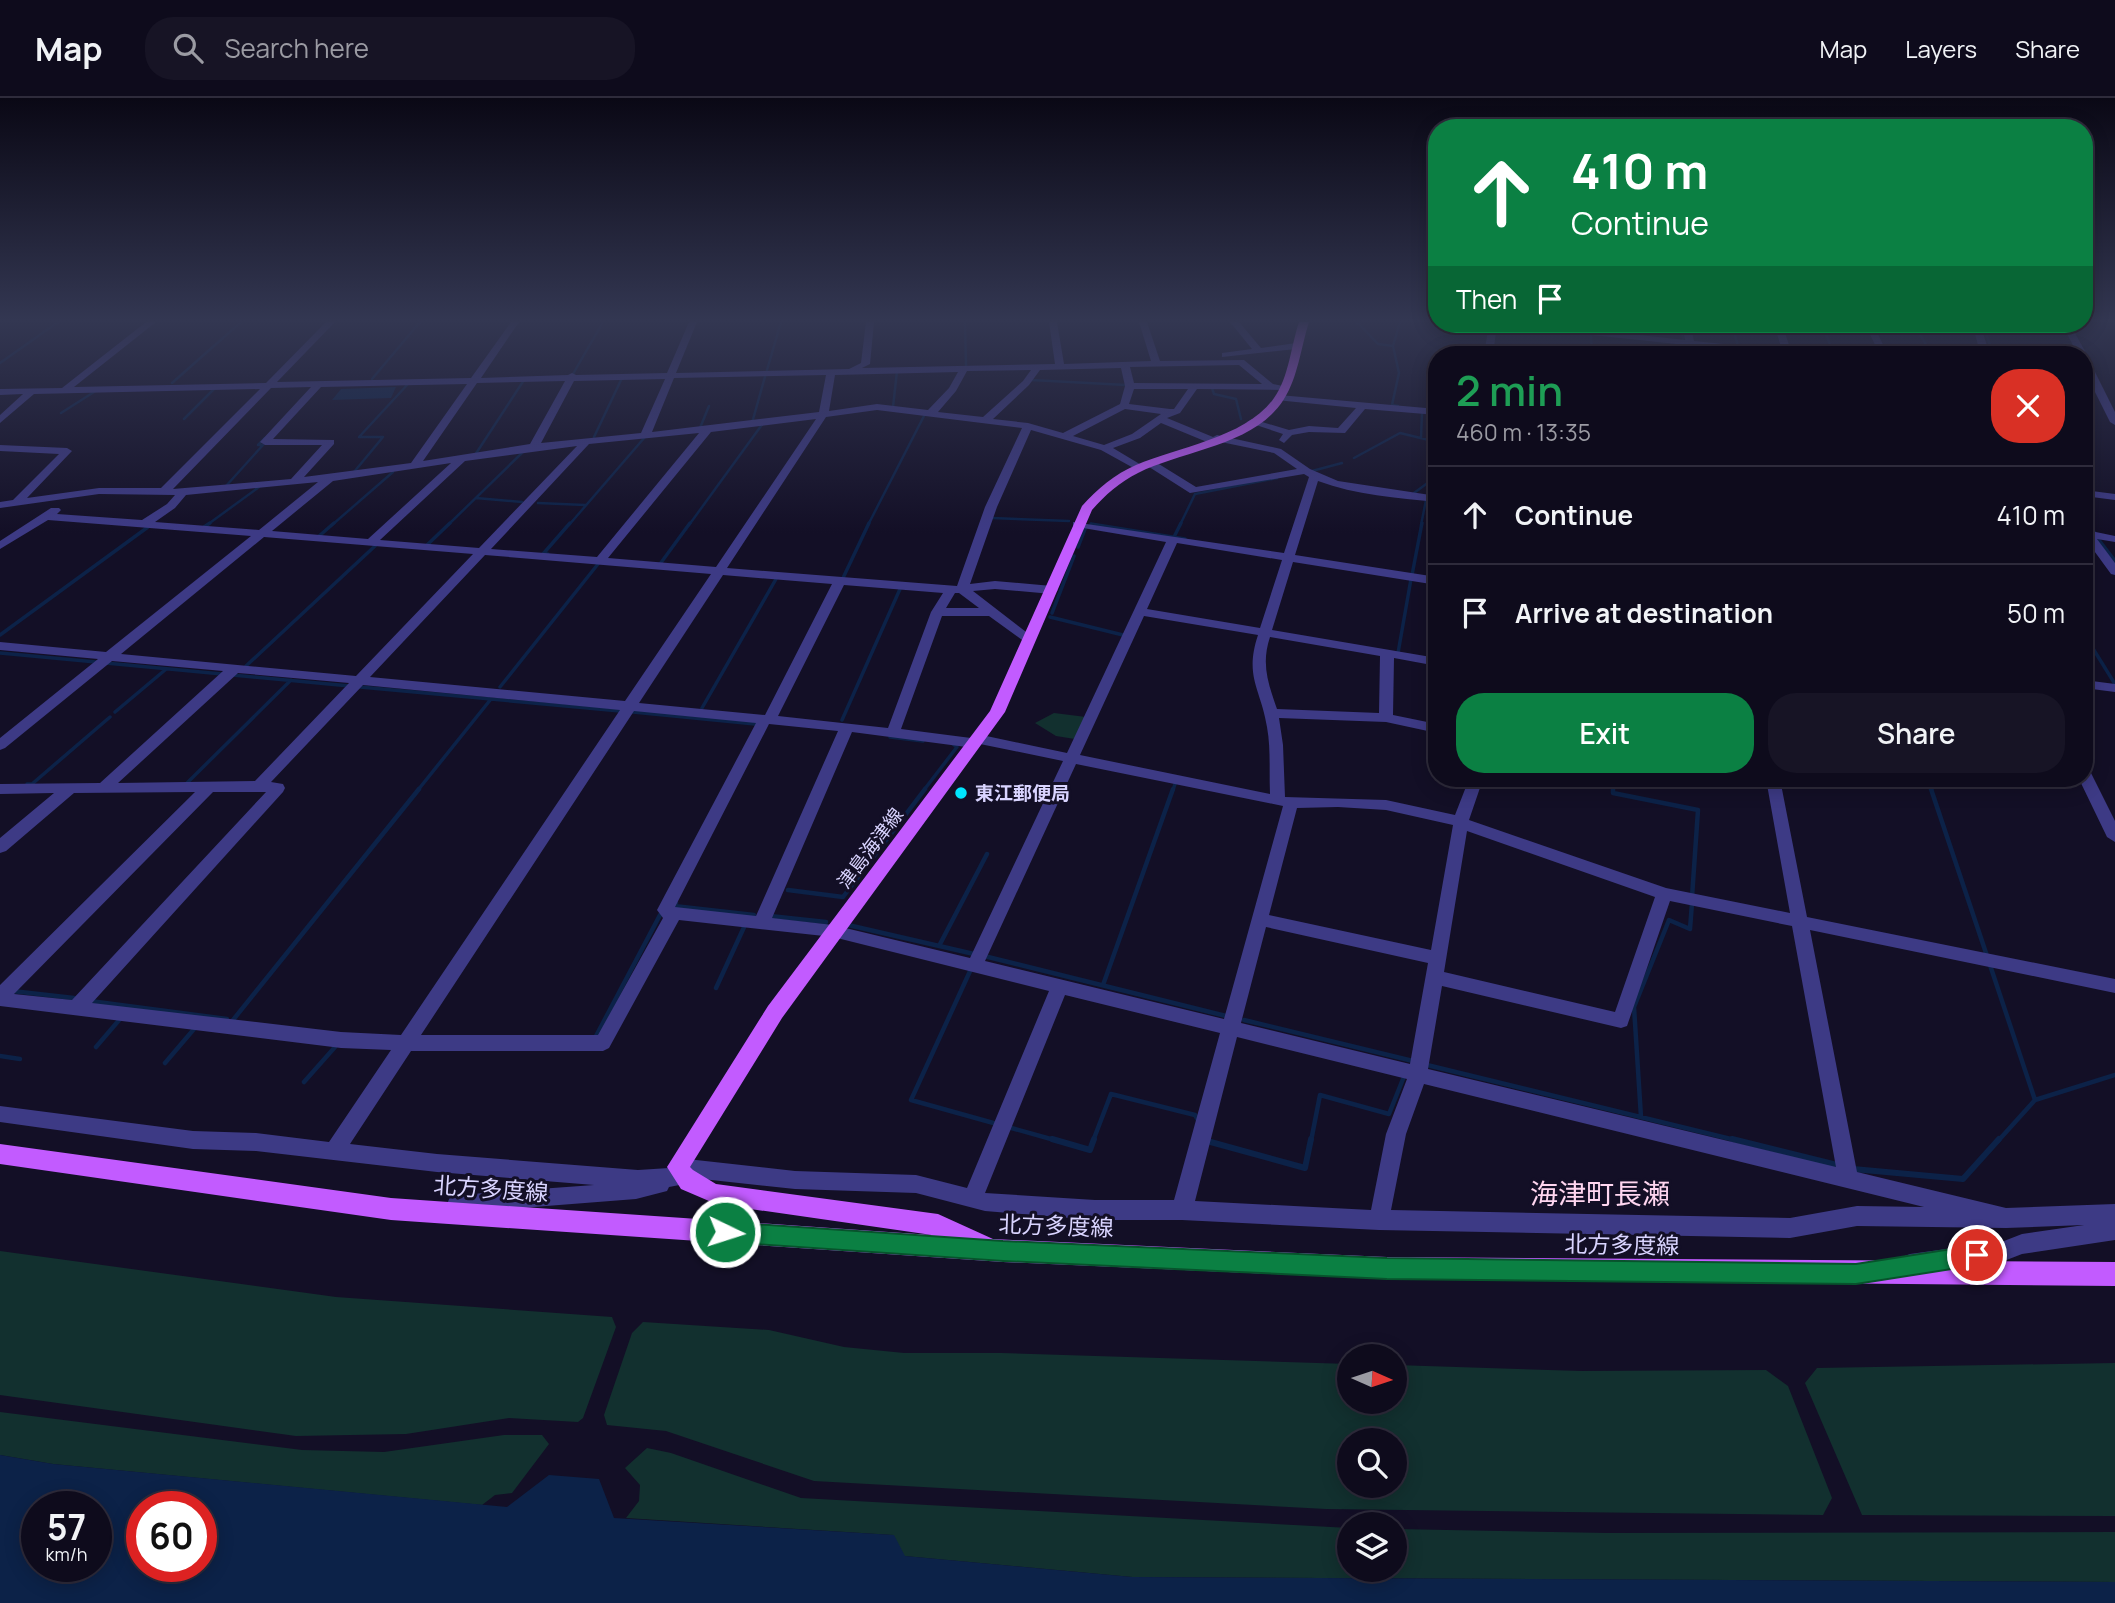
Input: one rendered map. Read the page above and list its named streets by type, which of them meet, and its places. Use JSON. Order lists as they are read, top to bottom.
{
  "streets": {
    "main road": ["津島海津線", "北方多度線"]
  },
  "districts": ["海津町長瀬"],
  "places": ["東江郵便局"],
  "north": "right",
  "page": {
    "header": "Map",
    "search": "Search here",
    "nav": ["Map", "Layers", "Share"],
    "turn": ["410 m", "Continue"],
    "then": "Then",
    "heading": ["2 min", "460 m · 13:35"],
    "list": [
      {
        "name": "Continue",
        "value": "410 m"
      },
      {
        "name": "Arrive at destination",
        "value": "50 m"
      }
    ],
    "buttons": ["Exit", "Share"],
    "speed": "57 km/h",
    "limit": "60"
  }
}
